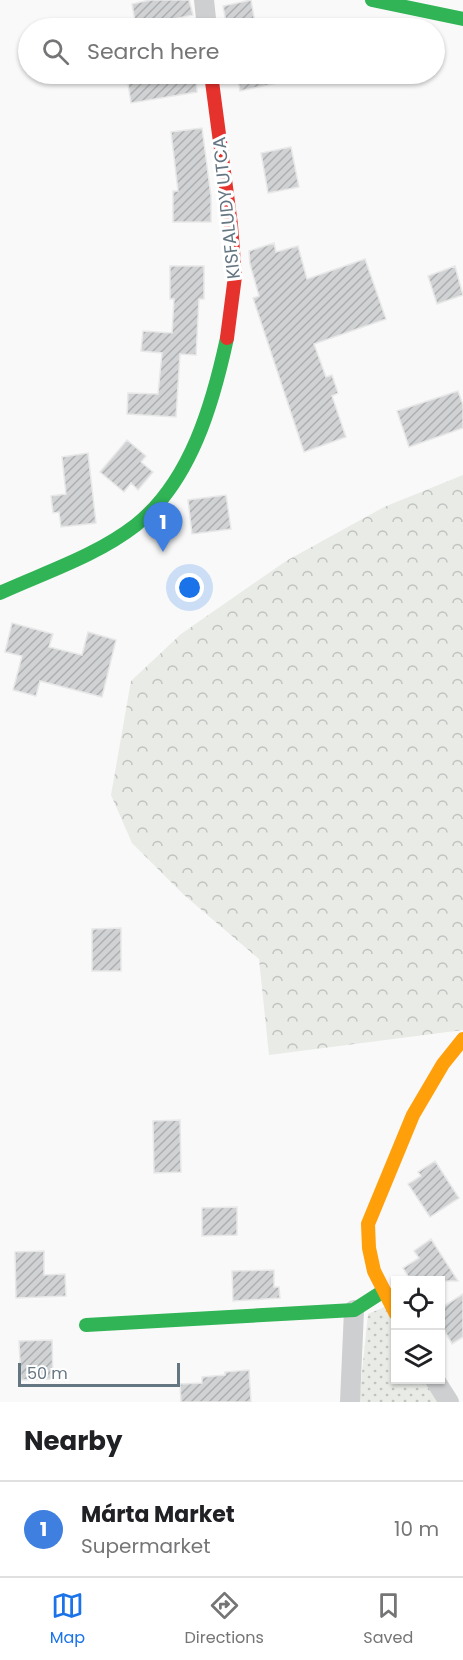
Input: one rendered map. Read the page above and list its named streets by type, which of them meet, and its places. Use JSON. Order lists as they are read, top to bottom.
{
  "streets": {
    "street": ["KISFALUDY UTCA"]
  },
  "scale_bar": "50 m",
  "page": {
    "search": "Search here",
    "pins": "1",
    "scale": "50 m",
    "heading": "Nearby",
    "list": [
      {
        "mark": "1",
        "name": "Márta Market",
        "note": "Supermarket",
        "value": "10 m"
      }
    ],
    "nav": ["Map", "Directions", "Saved"]
  }
}
